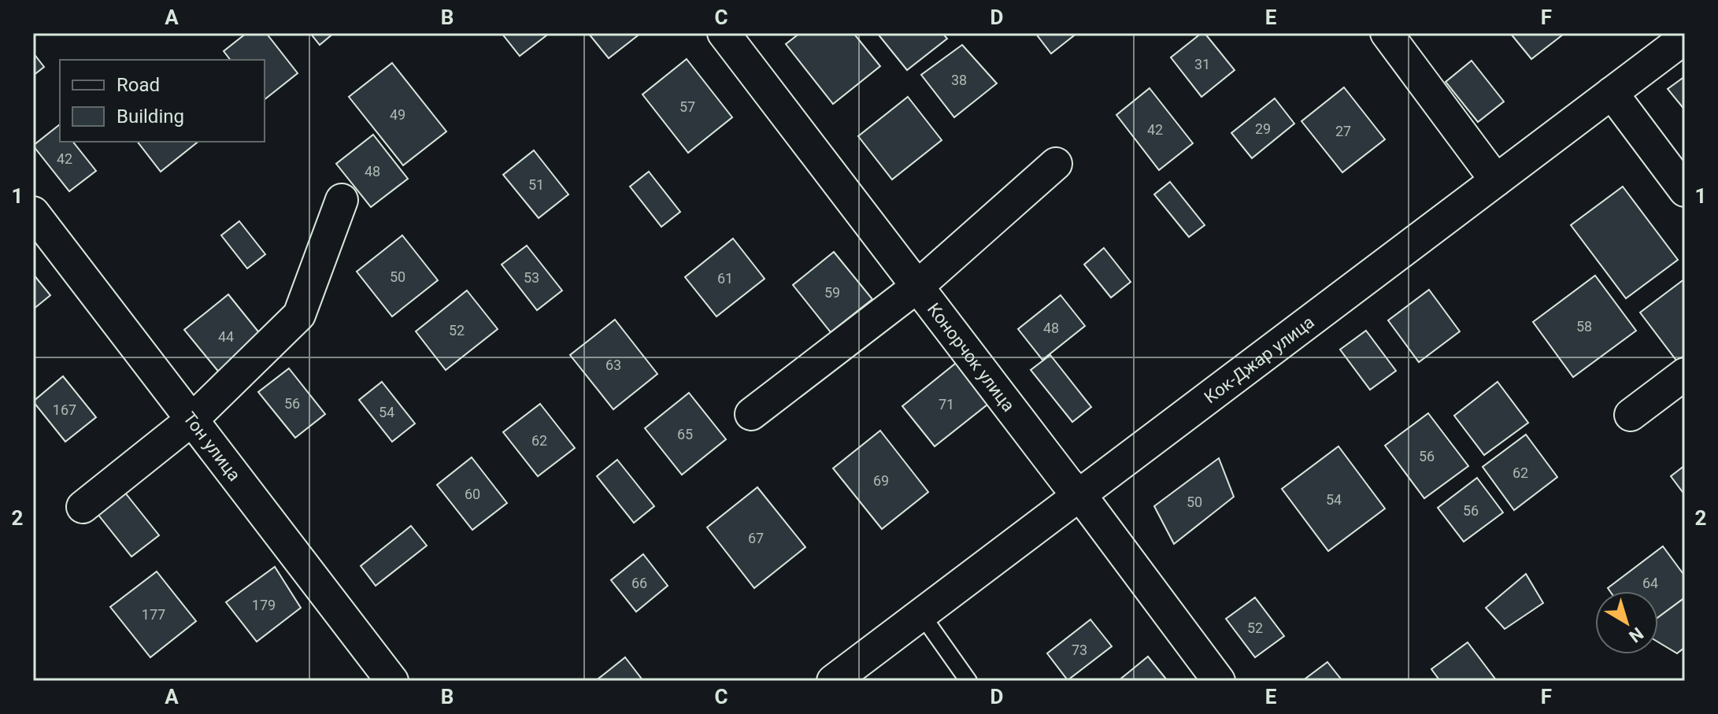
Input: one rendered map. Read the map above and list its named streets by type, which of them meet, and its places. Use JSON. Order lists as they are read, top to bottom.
{
  "streets": {
    "street": ["Конорчок улица", "Кок-Джар улица", "Тон улица"]
  },
  "crossings": [
    ["Конорчок улица", "Кок-Джар улица"]
  ],
  "house_numbers": [
    "31",
    "38",
    "57",
    "49",
    "29",
    "42",
    "27",
    "42",
    "48",
    "51",
    "50",
    "53",
    "61",
    "59",
    "58",
    "48",
    "52",
    "44",
    "63",
    "56",
    "71",
    "167",
    "54",
    "65",
    "62",
    "56",
    "62",
    "69",
    "60",
    "54",
    "50",
    "56",
    "67",
    "66",
    "64",
    "179",
    "177",
    "52",
    "73"
  ],
  "legend": ["Road", "Building"],
  "north": "bottom right",
  "grid": {
    "columns": [
      "A",
      "B",
      "C",
      "D",
      "E",
      "F"
    ],
    "rows": ["1", "2"]
  }
}
